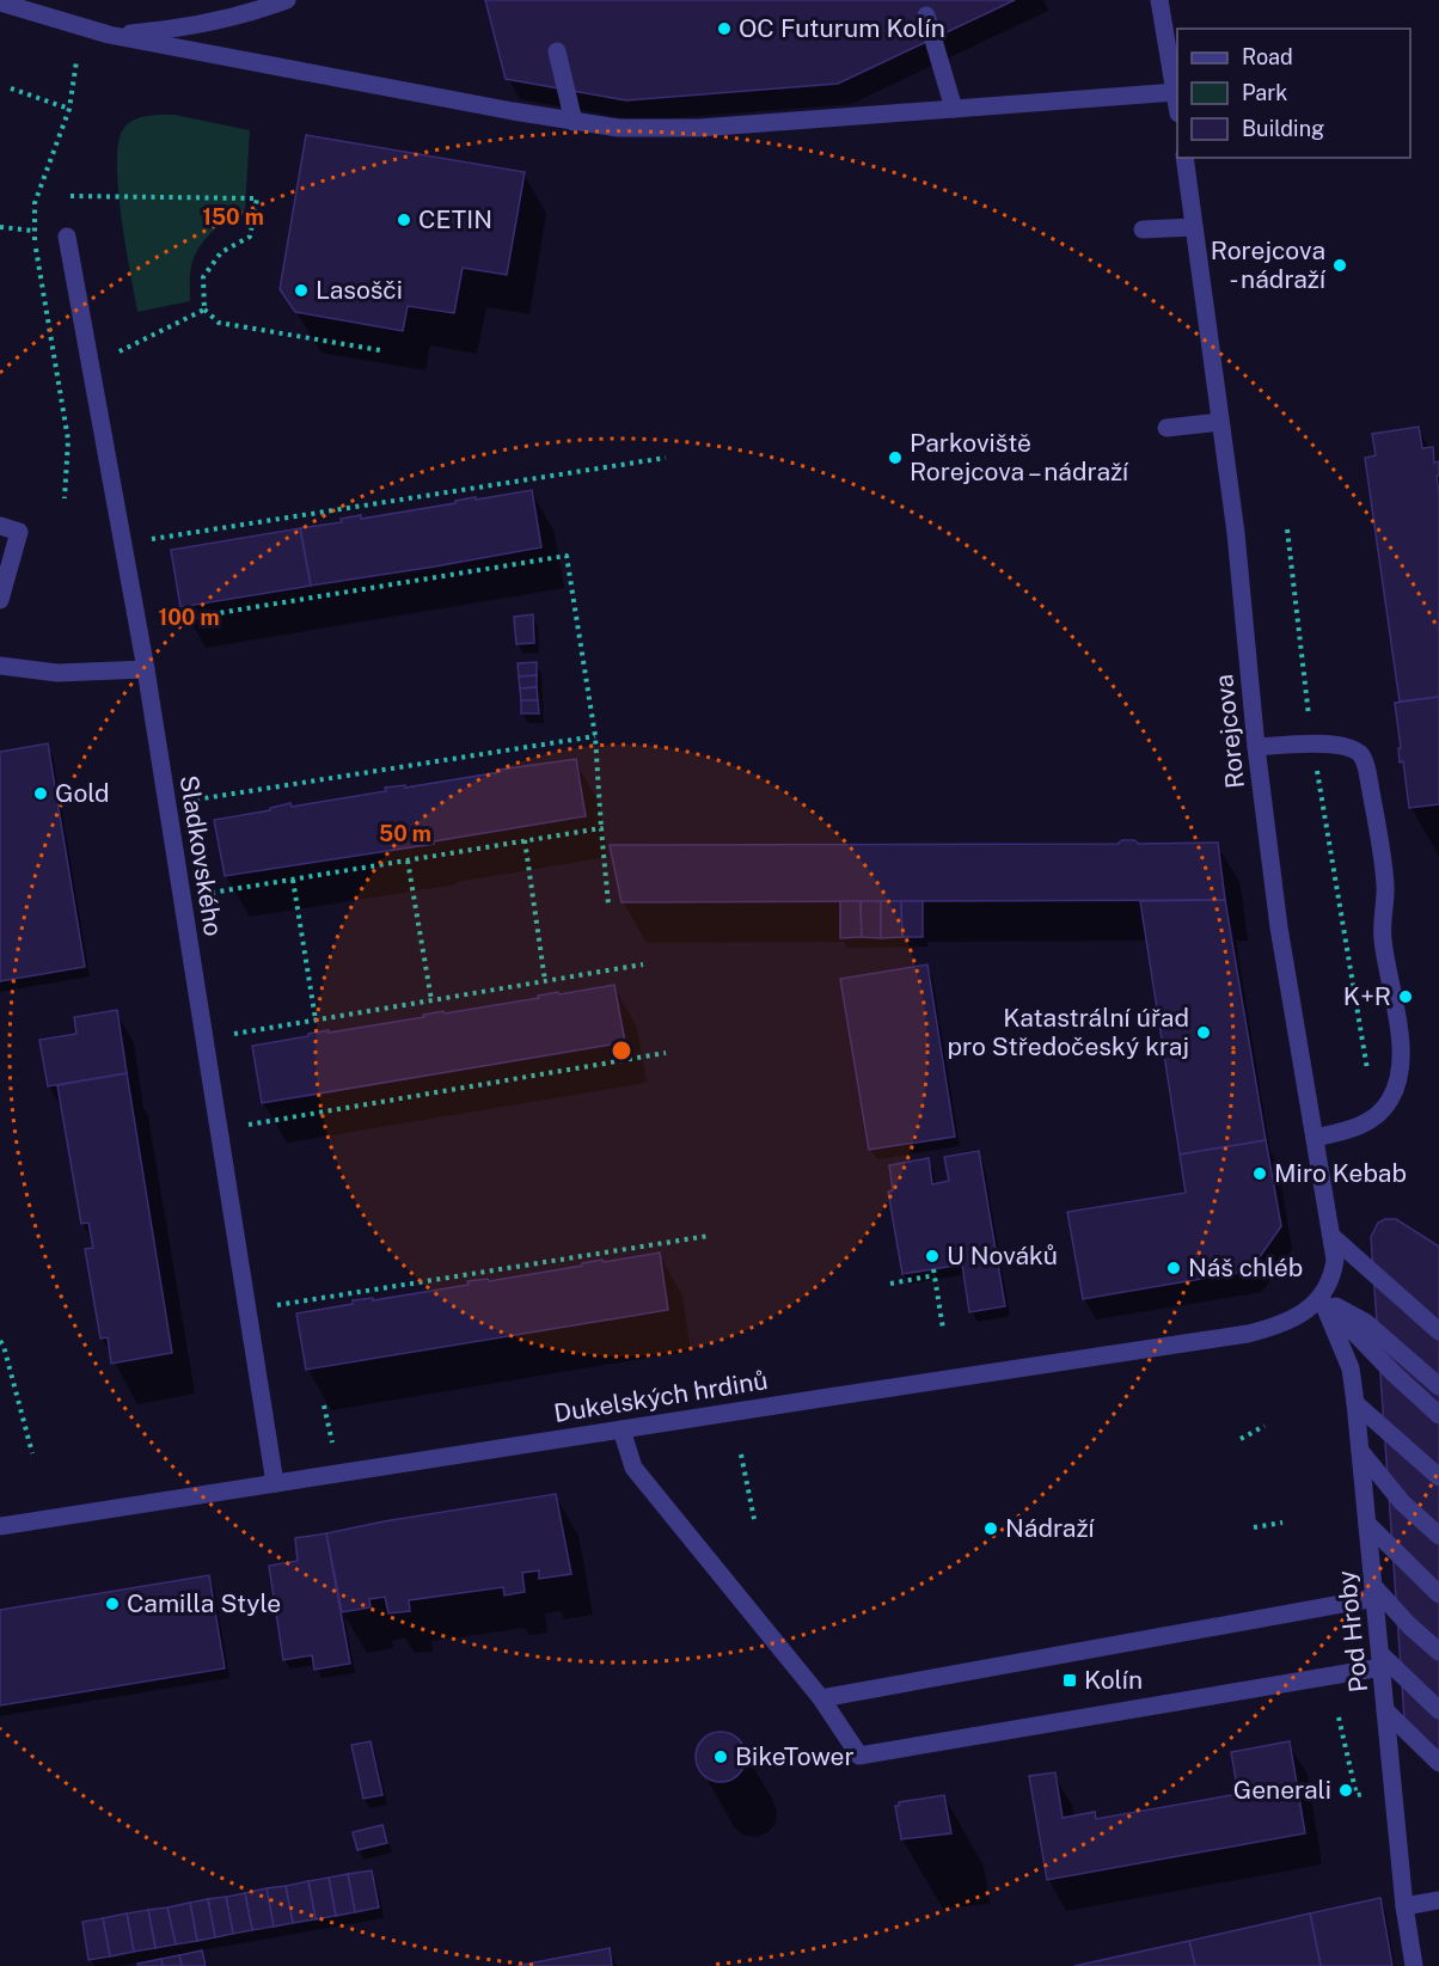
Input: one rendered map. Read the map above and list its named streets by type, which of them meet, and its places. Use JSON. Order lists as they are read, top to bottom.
{
  "streets": {
    "street": [
      "Rorejcova",
      "Sladkovského",
      "Dukelských hrdinů",
      "Pod Hroby"
    ]
  },
  "crossings": [
    ["Rorejcova", "Dukelských hrdinů"],
    ["Rorejcova", "Pod Hroby"],
    ["Sladkovského", "Dukelských hrdinů"],
    ["Dukelských hrdinů", "Pod Hroby"]
  ],
  "places": {
    "other": [
      "OC Futurum Kolín",
      "CETIN",
      "Rorejcova - nádraží",
      "Lasošči",
      "Parkoviště Rorejcova – nádraží",
      "Gold",
      "K+R",
      "Katastrální úřad pro Středočeský kraj",
      "Miro Kebab",
      "U Nováků",
      "Náš chléb",
      "Nádraží",
      "Camilla Style",
      "BikeTower",
      "Generali"
    ],
    "transit": ["Kolín"]
  },
  "legend": ["Road", "Park", "Building"],
  "rings": ["150 m", "100 m", "50 m"]
}
